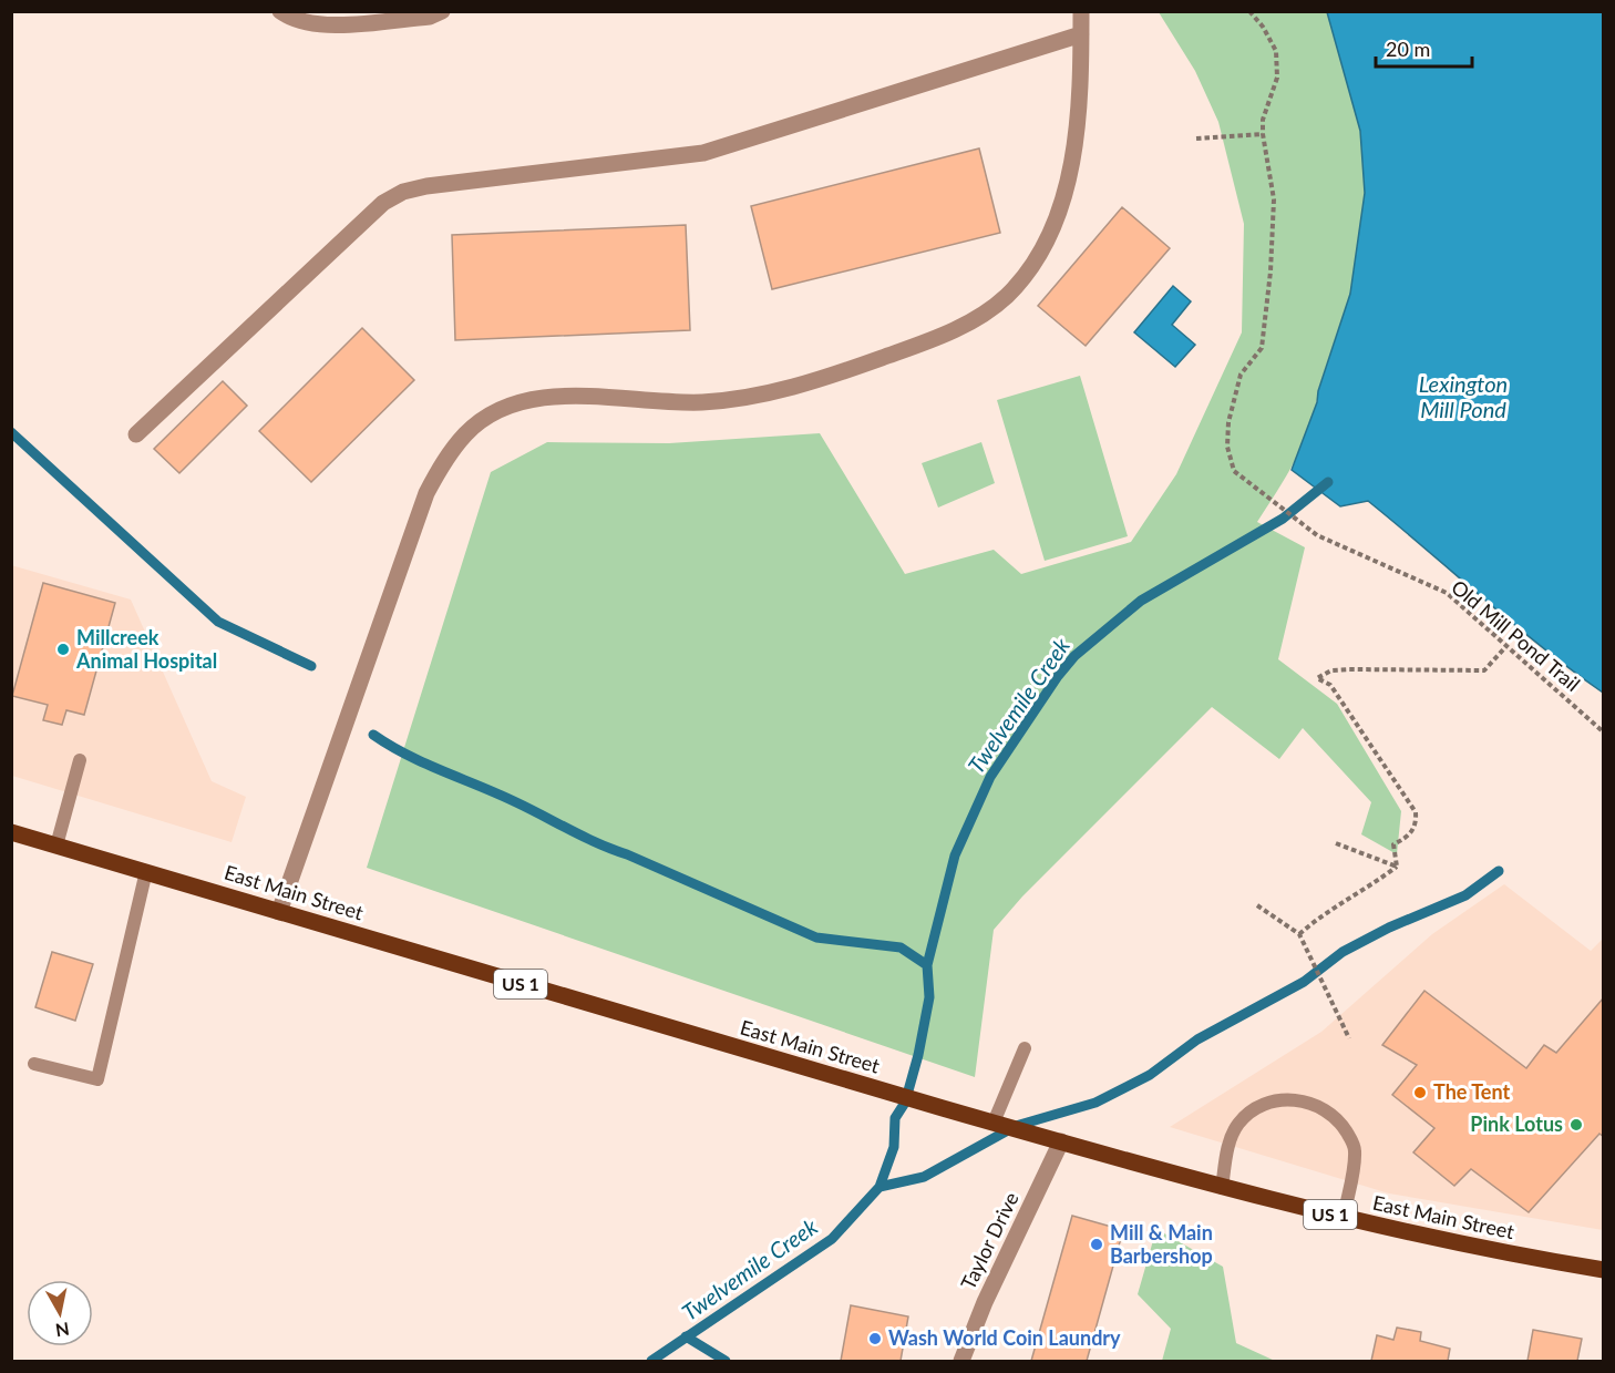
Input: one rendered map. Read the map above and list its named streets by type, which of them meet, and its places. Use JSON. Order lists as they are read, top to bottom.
{
  "streets": {
    "main road": ["East Main Street", "US 1"],
    "street": ["Taylor Drive"],
    "path": ["Old Mill Pond Trail"]
  },
  "crossings": [
    ["East Main Street", "Taylor Drive"]
  ],
  "water": ["Lexington Mill Pond", "Twelvemile Creek"],
  "places": [
    "Millcreek Animal Hospital",
    "The Tent",
    "Pink Lotus",
    "Mill & Main Barbershop",
    "Wash World Coin Laundry"
  ],
  "scale_bar": "20 m",
  "north": "bottom"
}
